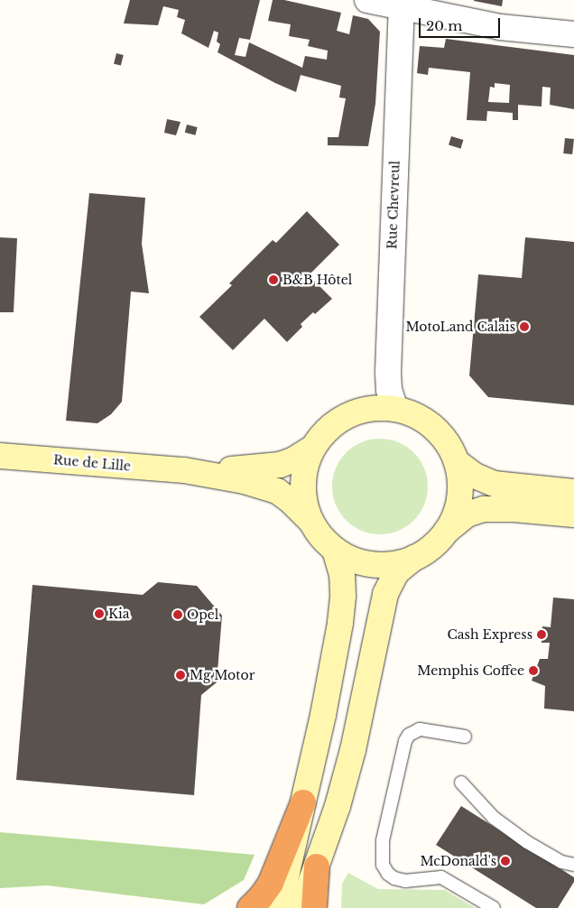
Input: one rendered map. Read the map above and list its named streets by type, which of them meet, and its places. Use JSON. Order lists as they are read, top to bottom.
{
  "streets": {
    "main road": ["Rue de Lille"],
    "street": ["Rue Chevreul"]
  },
  "crossings": [
    ["Rue Chevreul", "Rue de Lille"]
  ],
  "places": [
    "B&B Hôtel",
    "MotoLand Calais",
    "Kia",
    "Opel",
    "Cash Express",
    "Memphis Coffee",
    "Mg Motor",
    "McDonald's"
  ],
  "scale_bar": "20 m"
}
